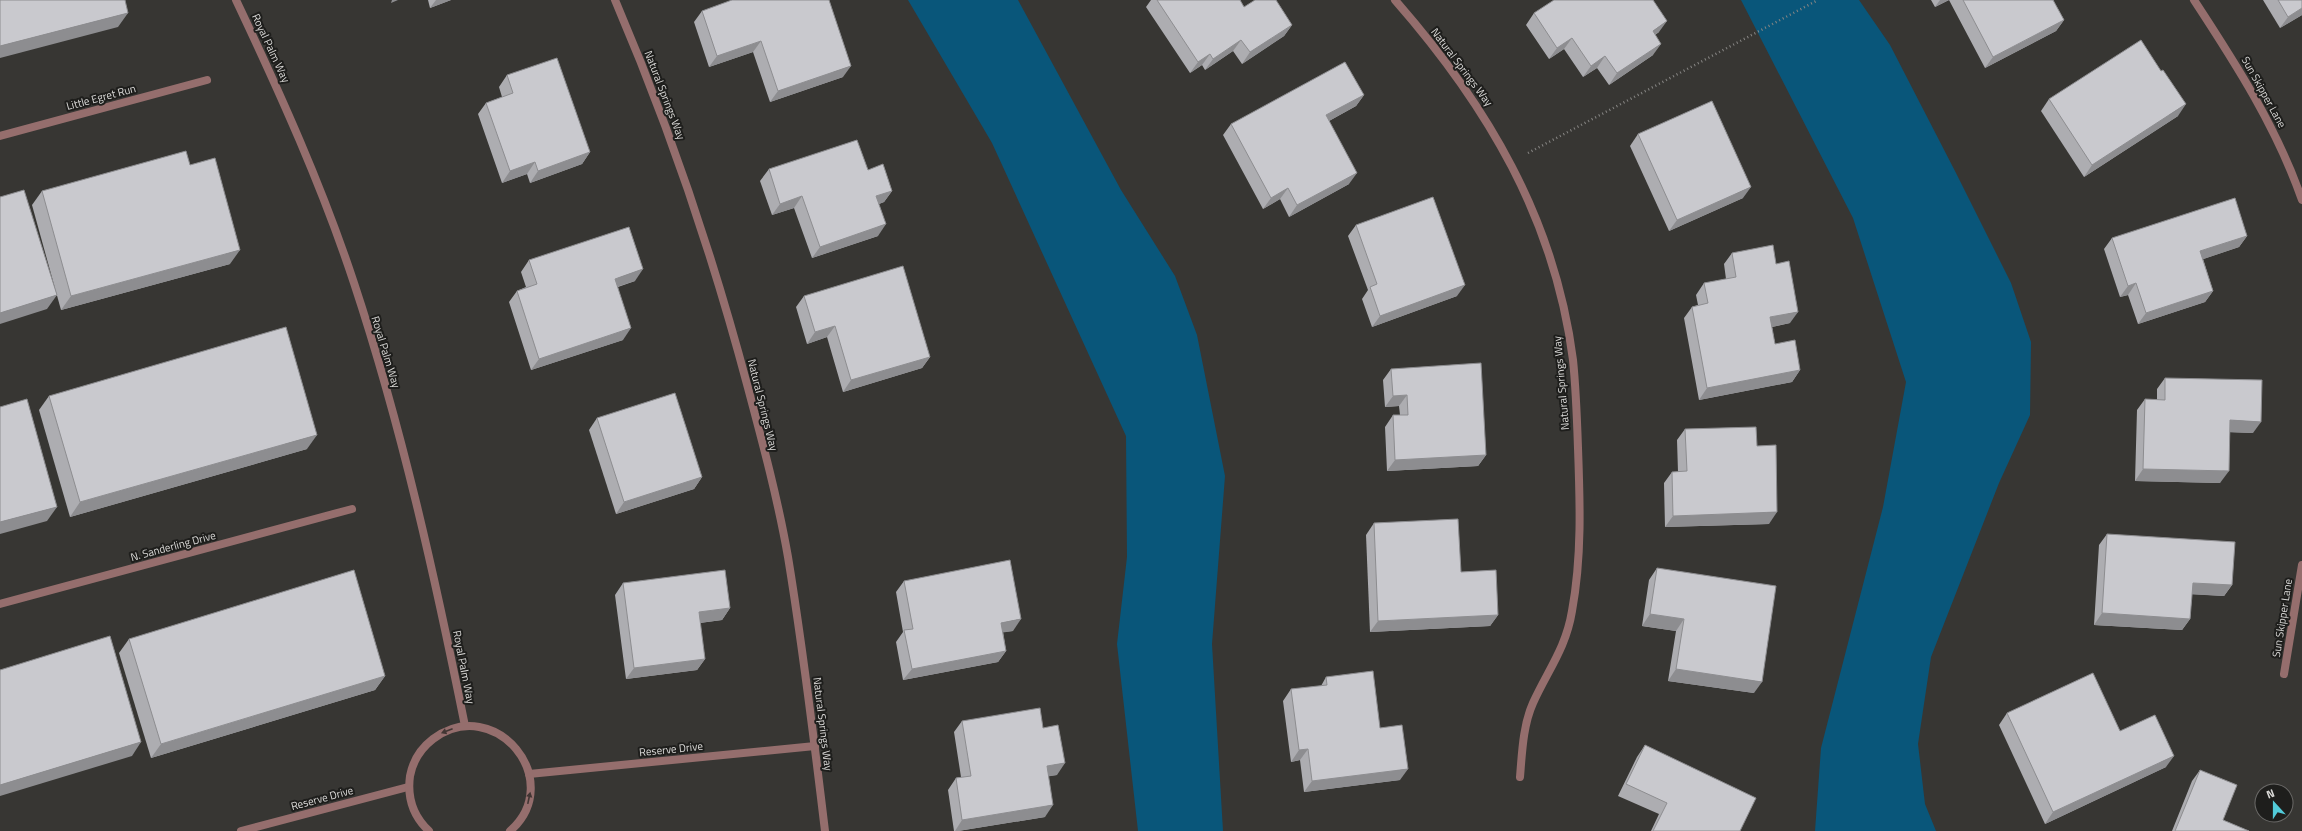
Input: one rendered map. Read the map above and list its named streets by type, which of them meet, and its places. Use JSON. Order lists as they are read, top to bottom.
{
  "streets": {
    "street": [
      "Royal Palm Way",
      "Natural Springs Way",
      "Sun Skipper Lane",
      "Little Egret Run",
      "N. Sanderling Drive",
      "Reserve Drive"
    ]
  },
  "crossings": [
    ["Natural Springs Way", "Reserve Drive"]
  ],
  "north": "top"
}
